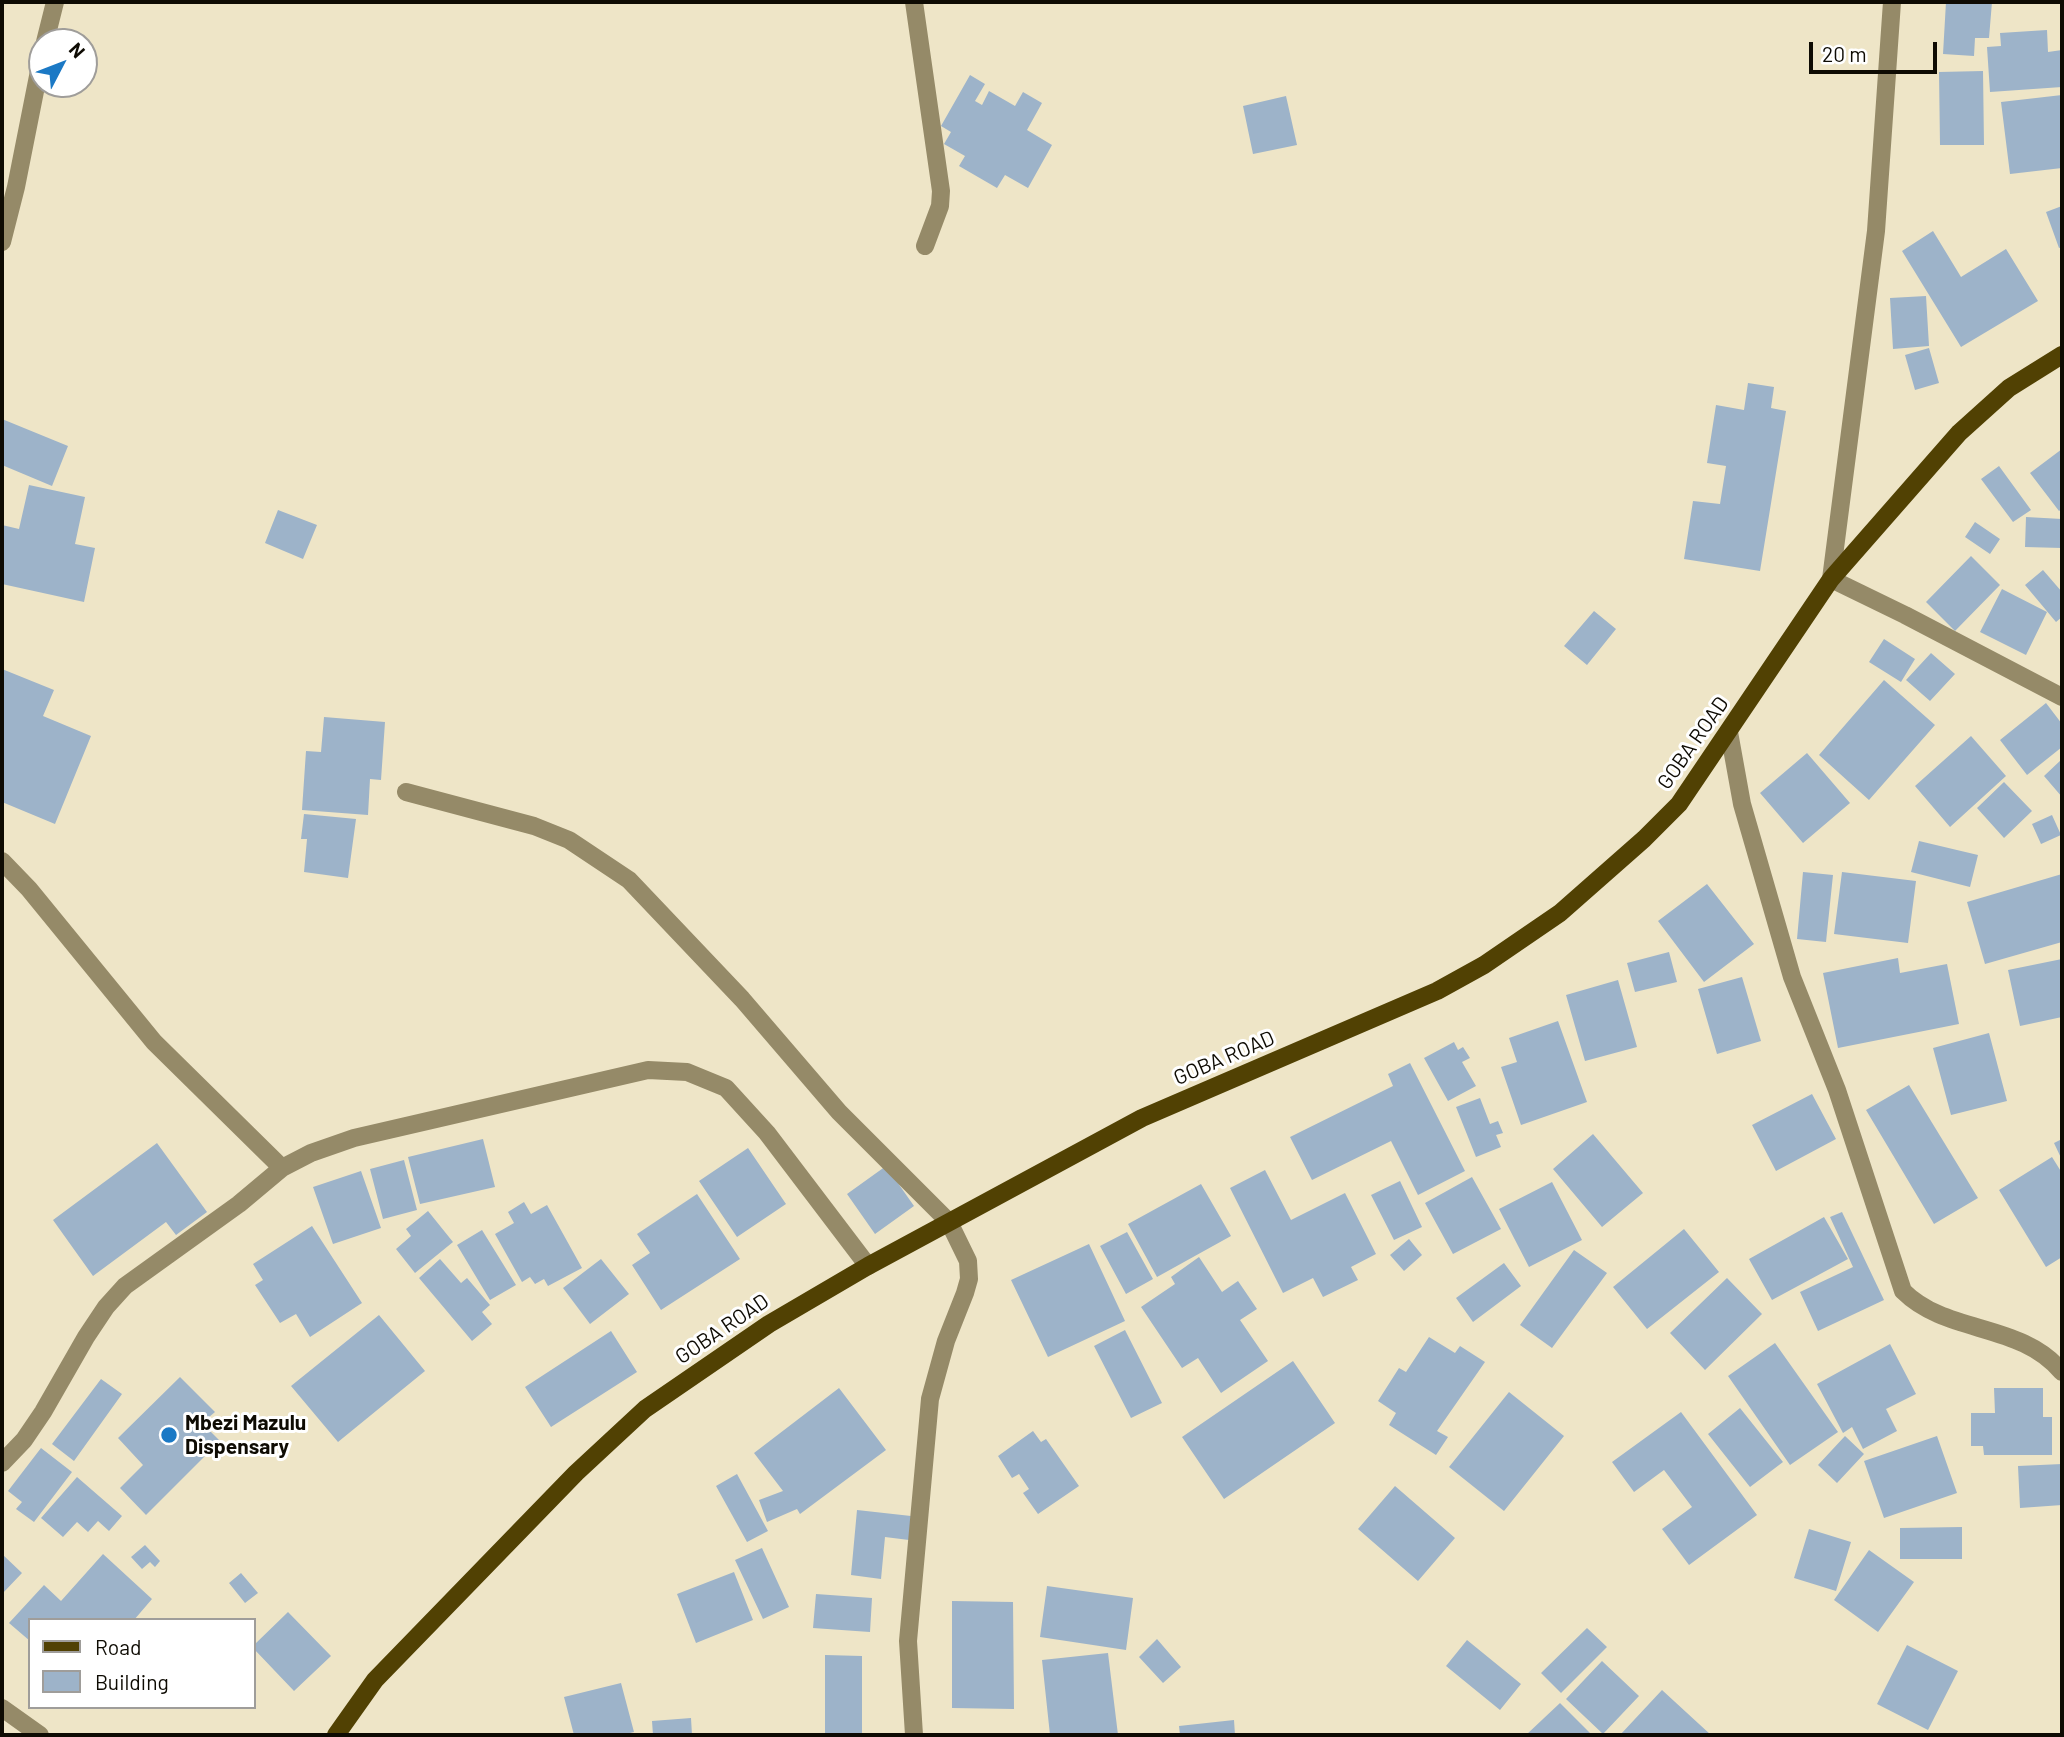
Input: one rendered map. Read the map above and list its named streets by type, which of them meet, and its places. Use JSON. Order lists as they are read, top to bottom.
{
  "streets": {
    "main road": ["GOBA ROAD"]
  },
  "places": ["Mbezi Mazulu Dispensary"],
  "legend": ["Road", "Building"],
  "scale_bar": "20 m",
  "north": "top right"
}
